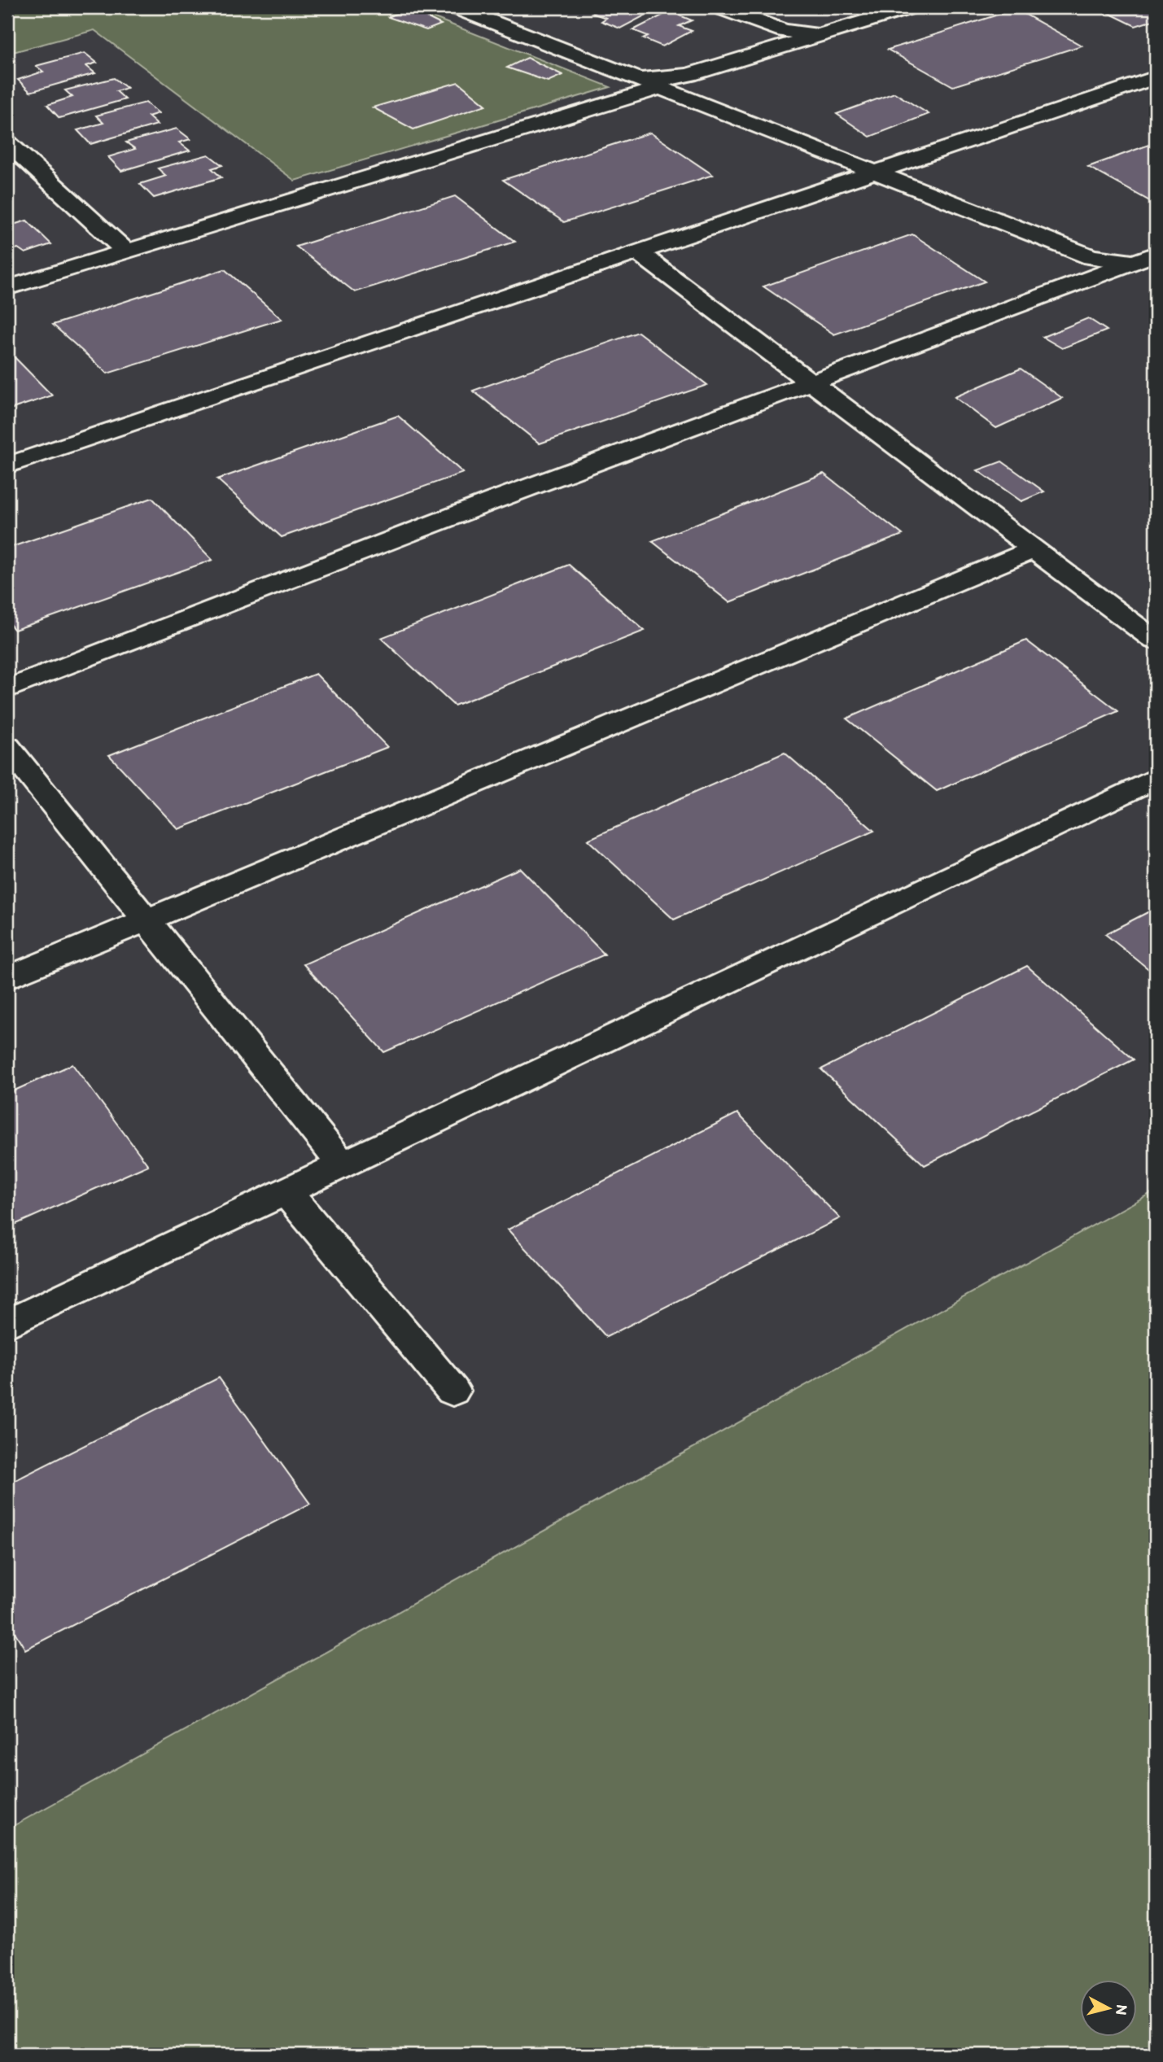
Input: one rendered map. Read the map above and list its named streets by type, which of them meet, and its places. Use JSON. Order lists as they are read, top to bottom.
{
  "north": "right"
}
